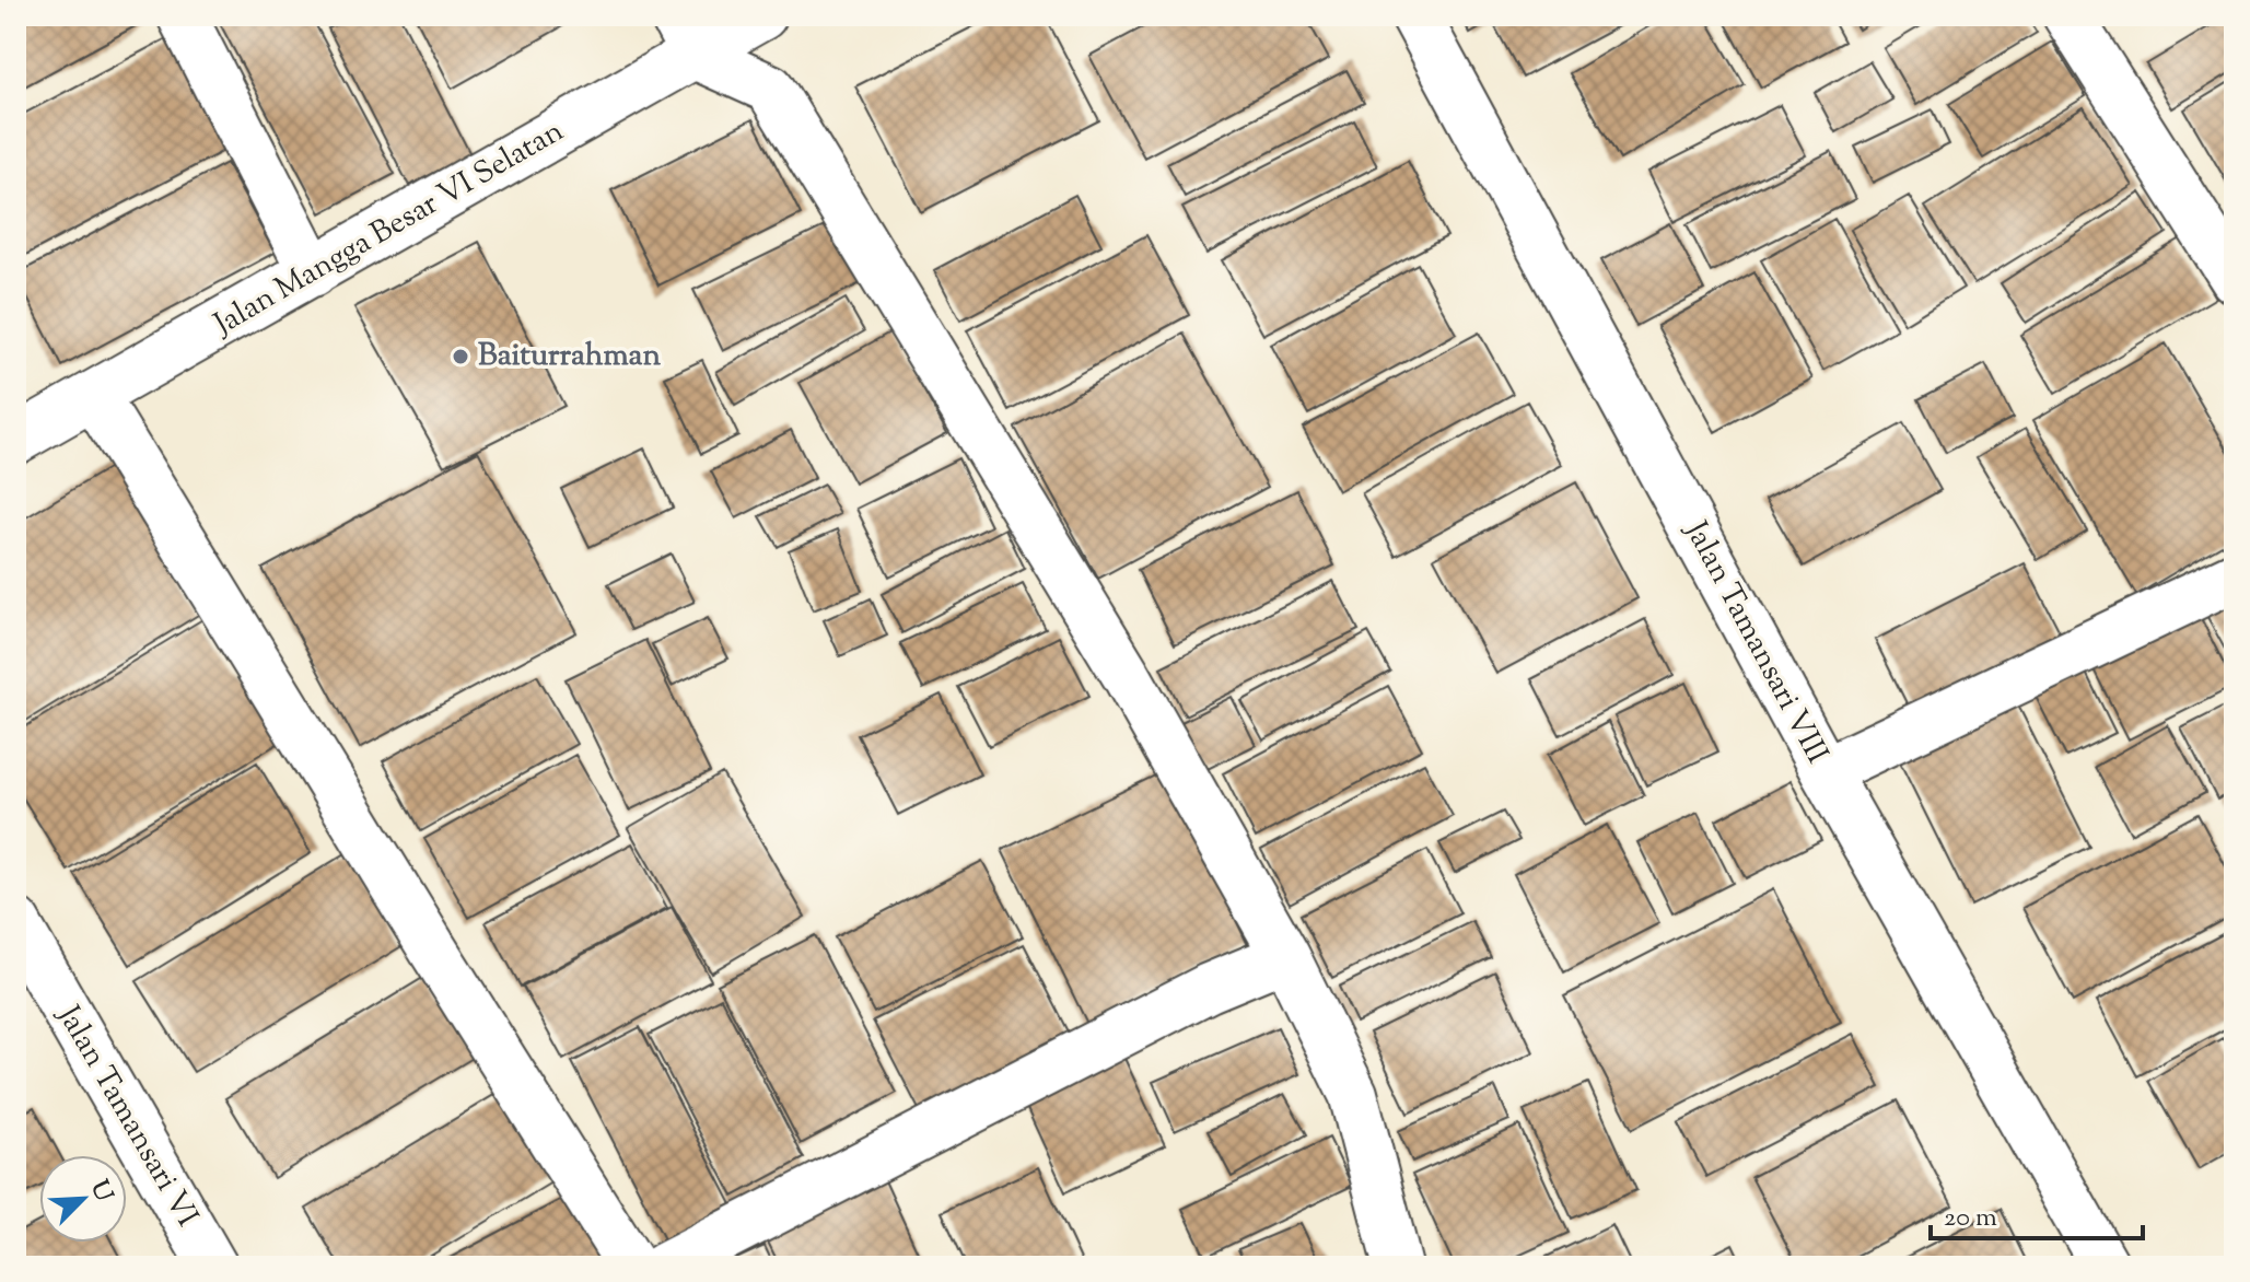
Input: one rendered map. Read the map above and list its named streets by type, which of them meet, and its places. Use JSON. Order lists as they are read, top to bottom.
{
  "streets": {
    "street": ["Jalan Mangga Besar VI Selatan", "Jalan Tamansari VIII", "Jalan Tamansari VI"]
  },
  "places": ["Baiturrahman"],
  "scale_bar": "20 m",
  "north": "top right"
}
